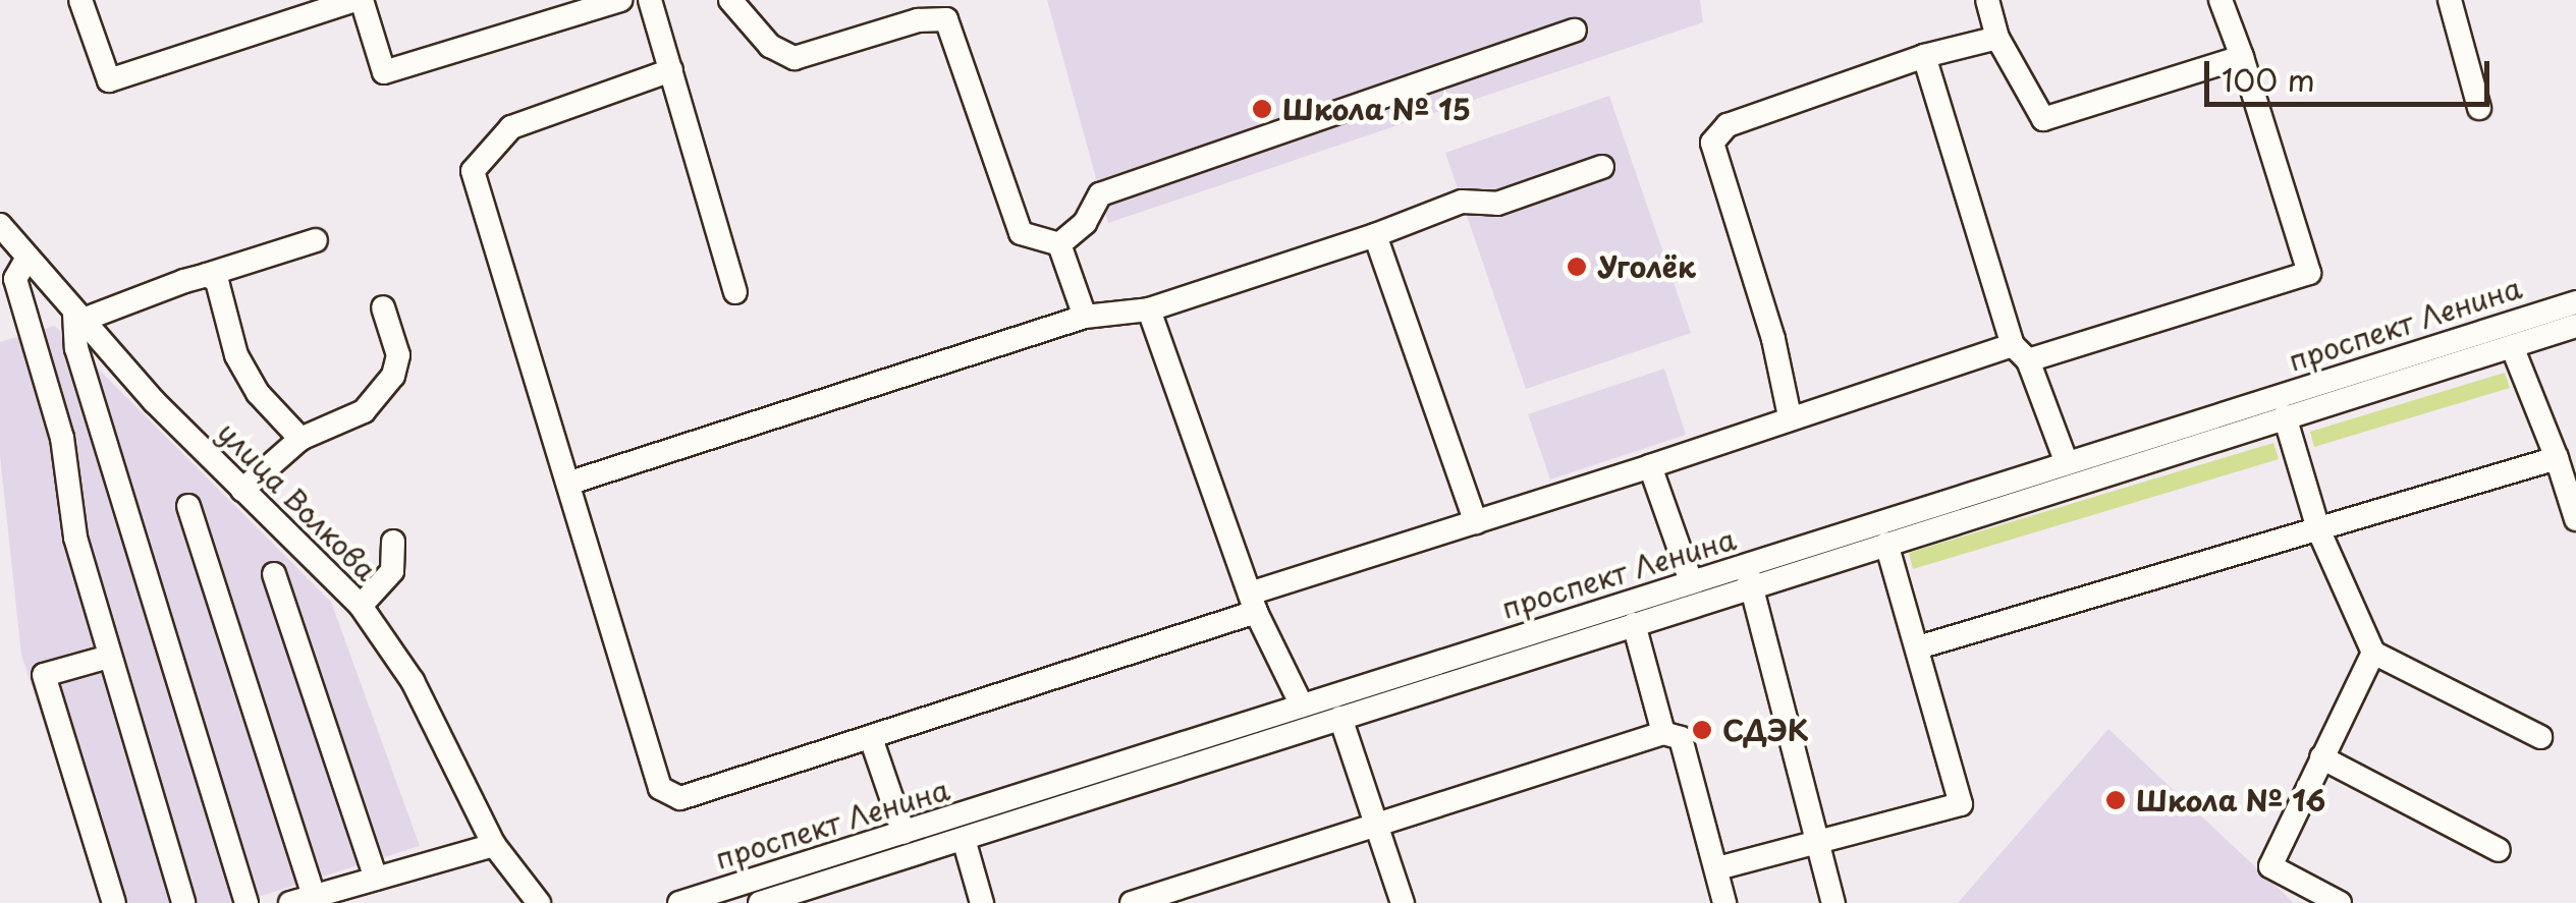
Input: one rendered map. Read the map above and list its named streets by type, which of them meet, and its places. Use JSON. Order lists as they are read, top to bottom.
{
  "streets": {
    "street": ["проспект Ленина", "улица Волкова"]
  },
  "places": [
    "Школа № 15",
    "Уголёк",
    "СДЭК",
    "Школа № 16"
  ],
  "scale_bar": "100 m"
}
